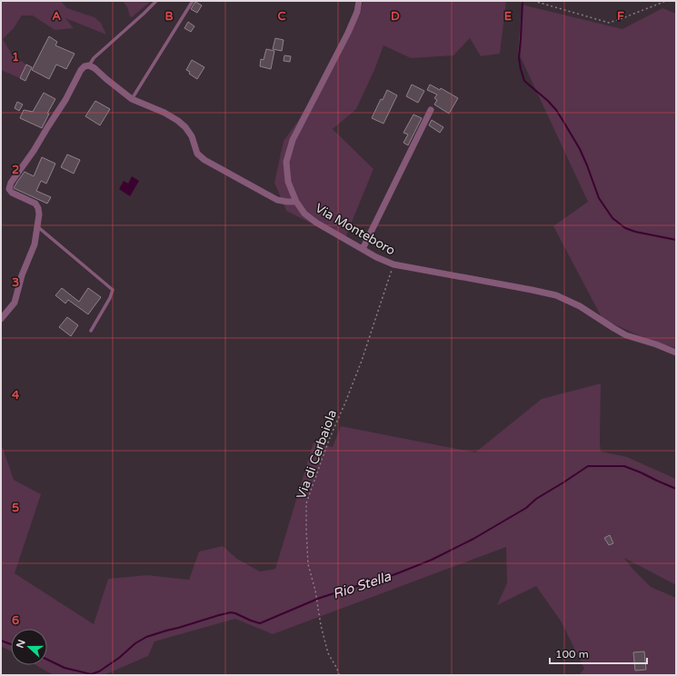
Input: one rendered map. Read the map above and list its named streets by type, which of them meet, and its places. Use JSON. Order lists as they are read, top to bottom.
{
  "streets": {
    "street": ["Via Monteboro"],
    "path": ["Via di Cerbaiola"]
  },
  "crossings": [
    ["Via Monteboro", "Via di Cerbaiola"]
  ],
  "water": ["Rio Stella"],
  "scale_bar": "100 m",
  "north": "left",
  "grid": {
    "columns": [
      "A",
      "B",
      "C",
      "D",
      "E",
      "F"
    ],
    "rows": [
      "1",
      "2",
      "3",
      "4",
      "5",
      "6"
    ]
  }
}
